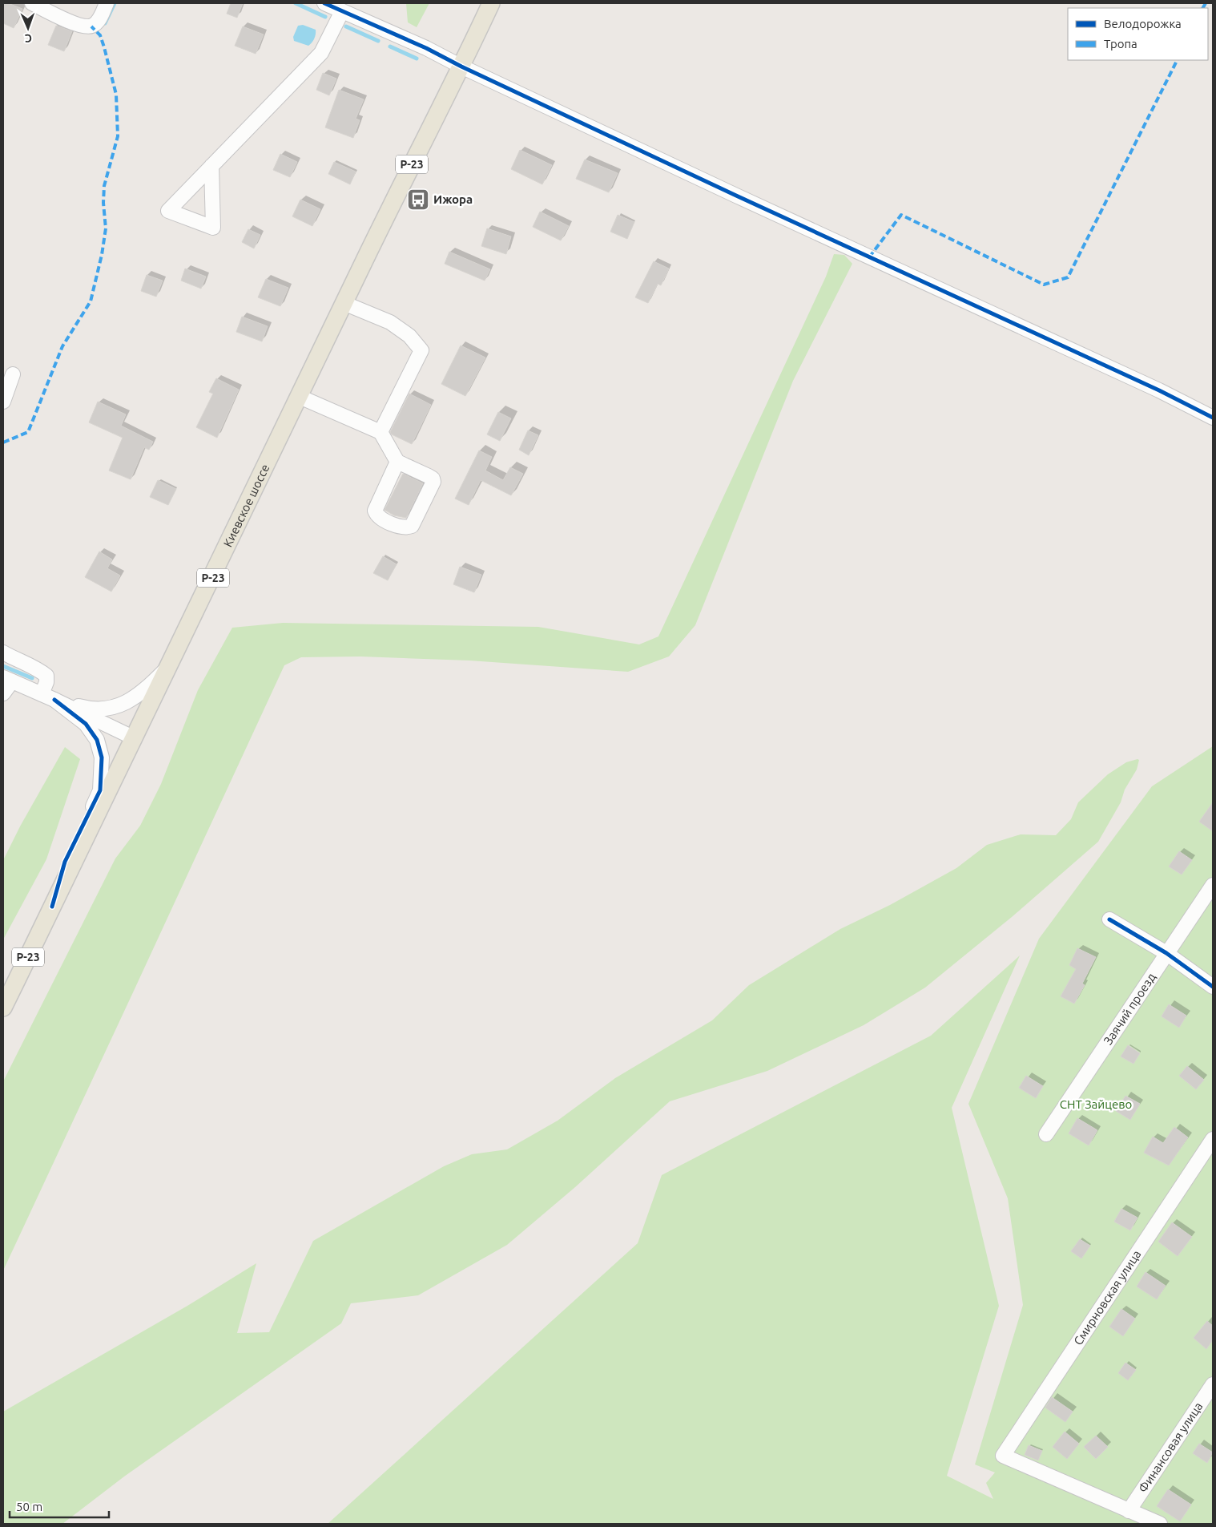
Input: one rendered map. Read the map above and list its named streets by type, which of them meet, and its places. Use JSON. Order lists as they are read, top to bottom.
{
  "streets": {
    "main road": ["Р-23", "Киевское шоссе"],
    "street": ["Заячий проезд", "Смирновская улица", "Финансовая улица"]
  },
  "crossings": [
    ["Смирновская улица", "Финансовая улица"]
  ],
  "parks": ["СНТ Зайцево"],
  "places": {
    "bus stop": ["Ижора"]
  },
  "legend": ["Велодорожка", "Тропа"],
  "scale_bar": "50 m",
  "north": "bottom"
}
